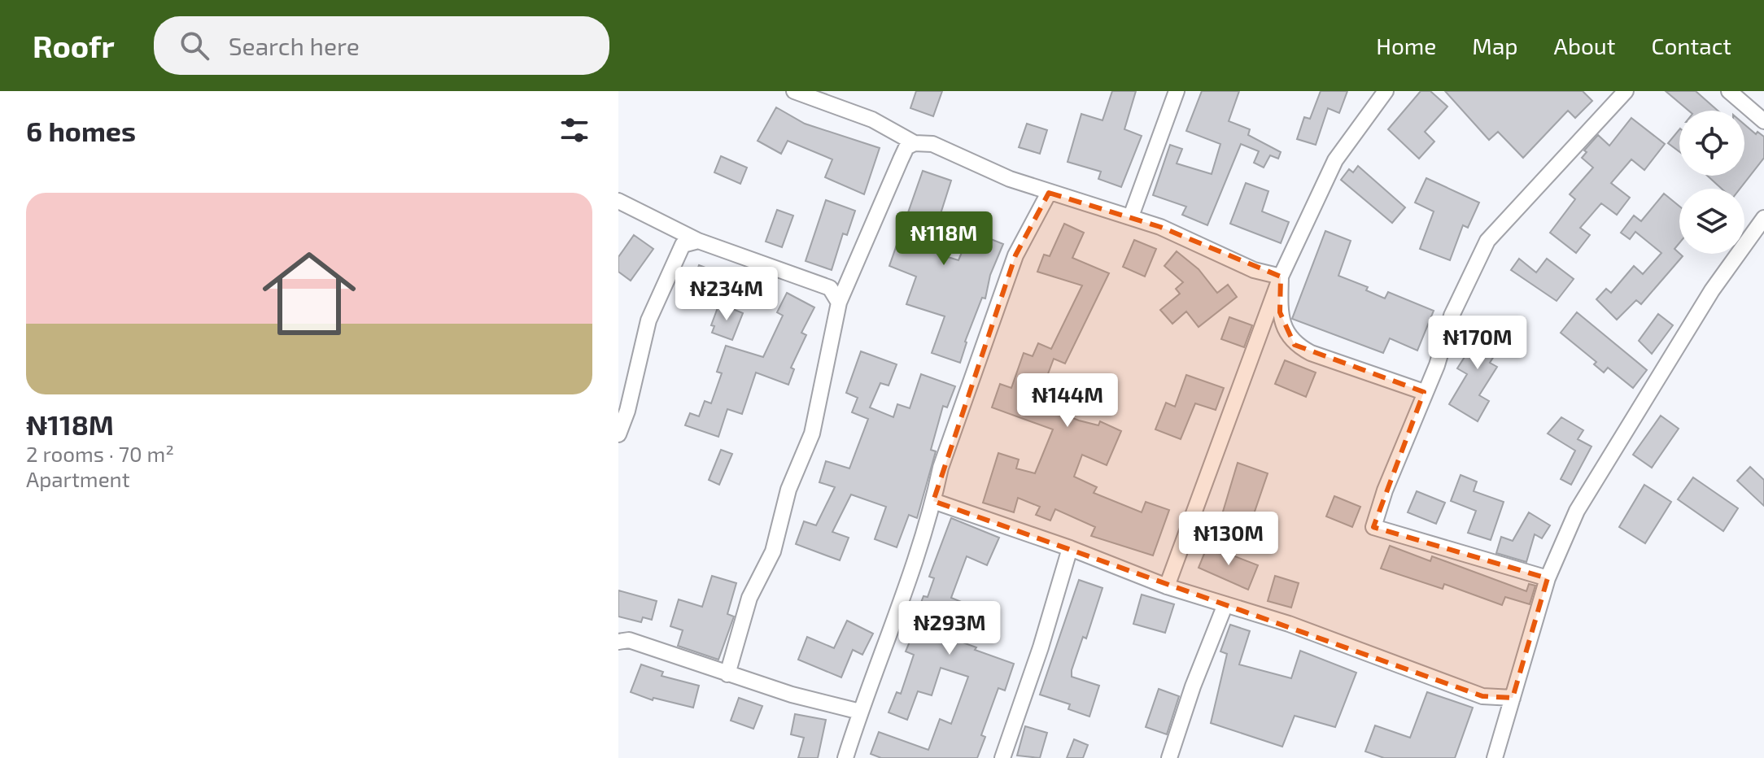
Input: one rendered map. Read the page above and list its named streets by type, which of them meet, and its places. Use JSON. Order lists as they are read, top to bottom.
{
  "page": {
    "header": "Roofr",
    "search": "Search here",
    "nav": [
      "Home",
      "Map",
      "About",
      "Contact"
    ],
    "heading": "6 homes",
    "list": [
      {
        "name": "₦118M",
        "note": "2 rooms · 70 m² · Apartment"
      }
    ],
    "price": [
      "₦118M",
      "₦234M",
      "₦170M",
      "₦144M",
      "₦130M",
      "₦293M"
    ]
  }
}
